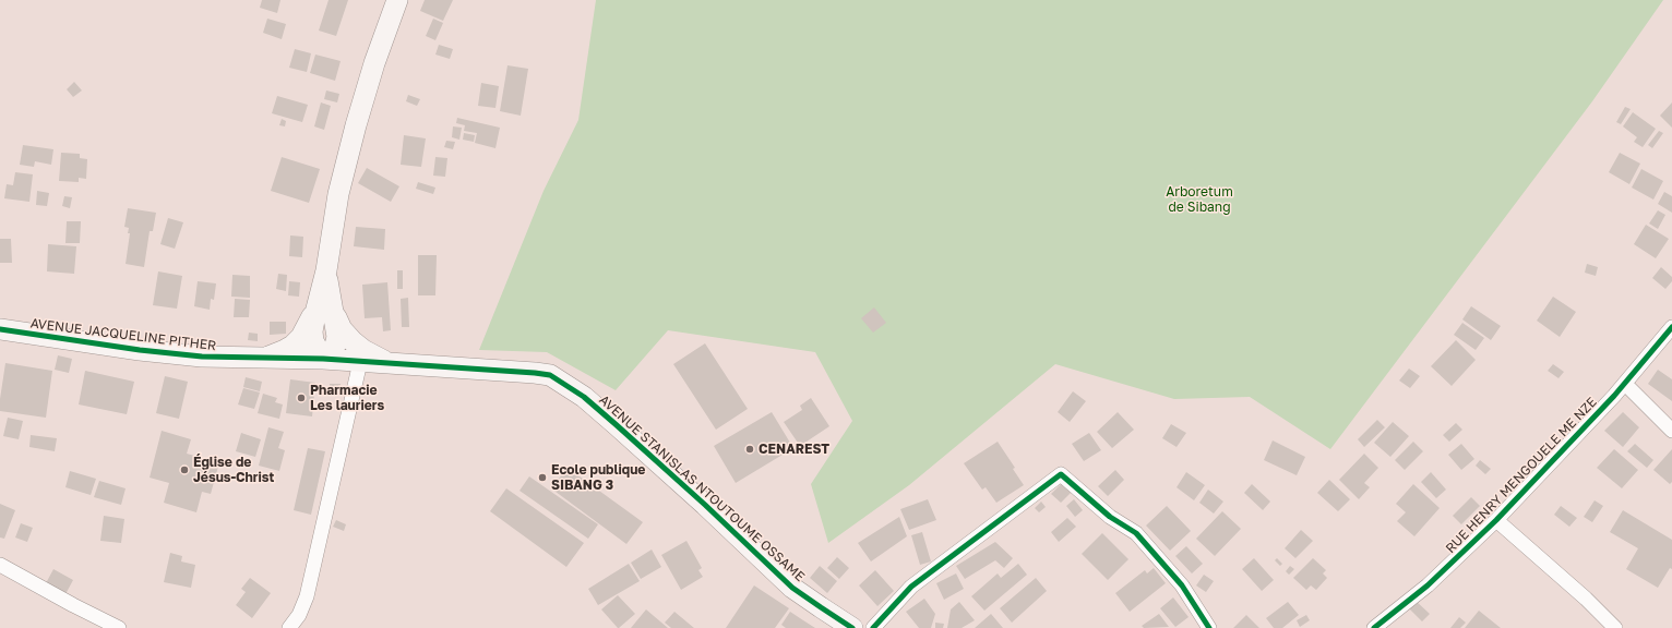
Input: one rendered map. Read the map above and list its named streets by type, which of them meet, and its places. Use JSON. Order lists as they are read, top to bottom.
{
  "streets": {
    "street": ["AVENUE JACQUELINE PITHER", "RUE HENRY MENGOUELE ME NZE", "AVENUE STANISLAS NTOUTOUME OSSAME"]
  },
  "crossings": [
    ["AVENUE JACQUELINE PITHER", "AVENUE STANISLAS NTOUTOUME OSSAME"]
  ],
  "parks": ["Arboretum de Sibang"],
  "places": [
    "Pharmacie Les lauriers",
    "CENAREST",
    "Église de Jésus-Christ",
    "Ecole publique SIBANG 3"
  ]
}
